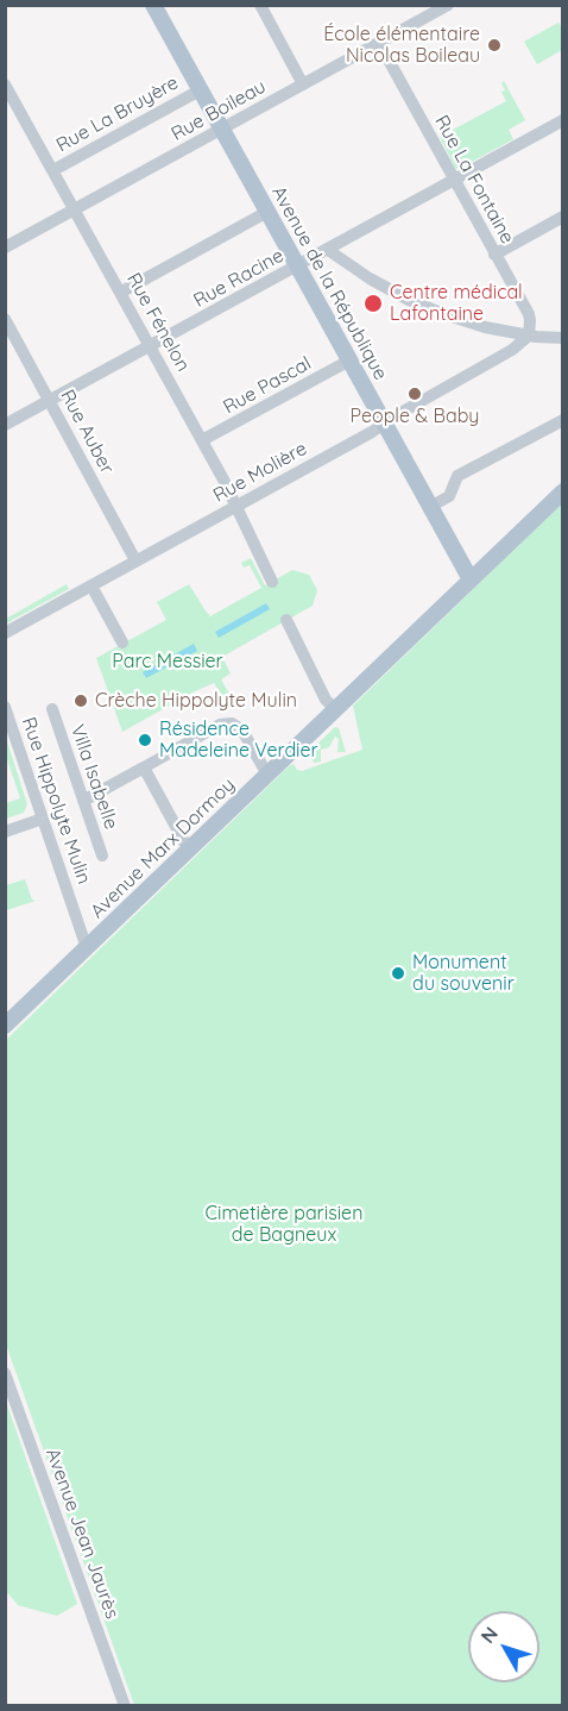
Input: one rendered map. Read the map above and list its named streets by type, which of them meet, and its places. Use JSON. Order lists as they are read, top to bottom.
{
  "streets": {
    "main road": ["Avenue de la République", "Avenue Marx Dormoy"],
    "street": [
      "Rue Boileau",
      "Rue La Bruyère",
      "Rue La Fontaine",
      "Rue Racine",
      "Rue Fénelon",
      "Rue Pascal",
      "Rue Auber",
      "Rue Molière",
      "Villa Isabelle",
      "Rue Hippolyte Mulin",
      "Avenue Jean Jaurès"
    ]
  },
  "crossings": [
    ["Rue Boileau", "Rue La Fontaine"],
    ["Rue Boileau", "Avenue de la République"],
    ["Rue Boileau", "Rue Fénelon"],
    ["Rue La Bruyère", "Avenue de la République"],
    ["Rue La Bruyère", "Rue Fénelon"],
    ["Rue La Fontaine", "Rue Racine"],
    ["Rue La Fontaine", "Rue Molière"],
    ["Rue Racine", "Avenue de la République"],
    ["Rue Racine", "Rue Fénelon"],
    ["Rue Racine", "Rue Auber"],
    ["Avenue de la République", "Rue Pascal"],
    ["Avenue de la République", "Rue Molière"],
    ["Avenue de la République", "Avenue Marx Dormoy"],
    ["Rue Fénelon", "Rue Pascal"],
    ["Rue Fénelon", "Rue Molière"],
    ["Rue Auber", "Rue Molière"],
    ["Rue Hippolyte Mulin", "Avenue Marx Dormoy"]
  ],
  "parks": ["Parc Messier", "Cimetière parisien de Bagneux"],
  "places": [
    "École élémentaire Nicolas Boileau",
    "Centre médical Lafontaine",
    "People & Baby",
    "Crèche Hippolyte Mulin",
    "Résidence Madeleine Verdier",
    "Monument du souvenir"
  ],
  "north": "top left"
}
